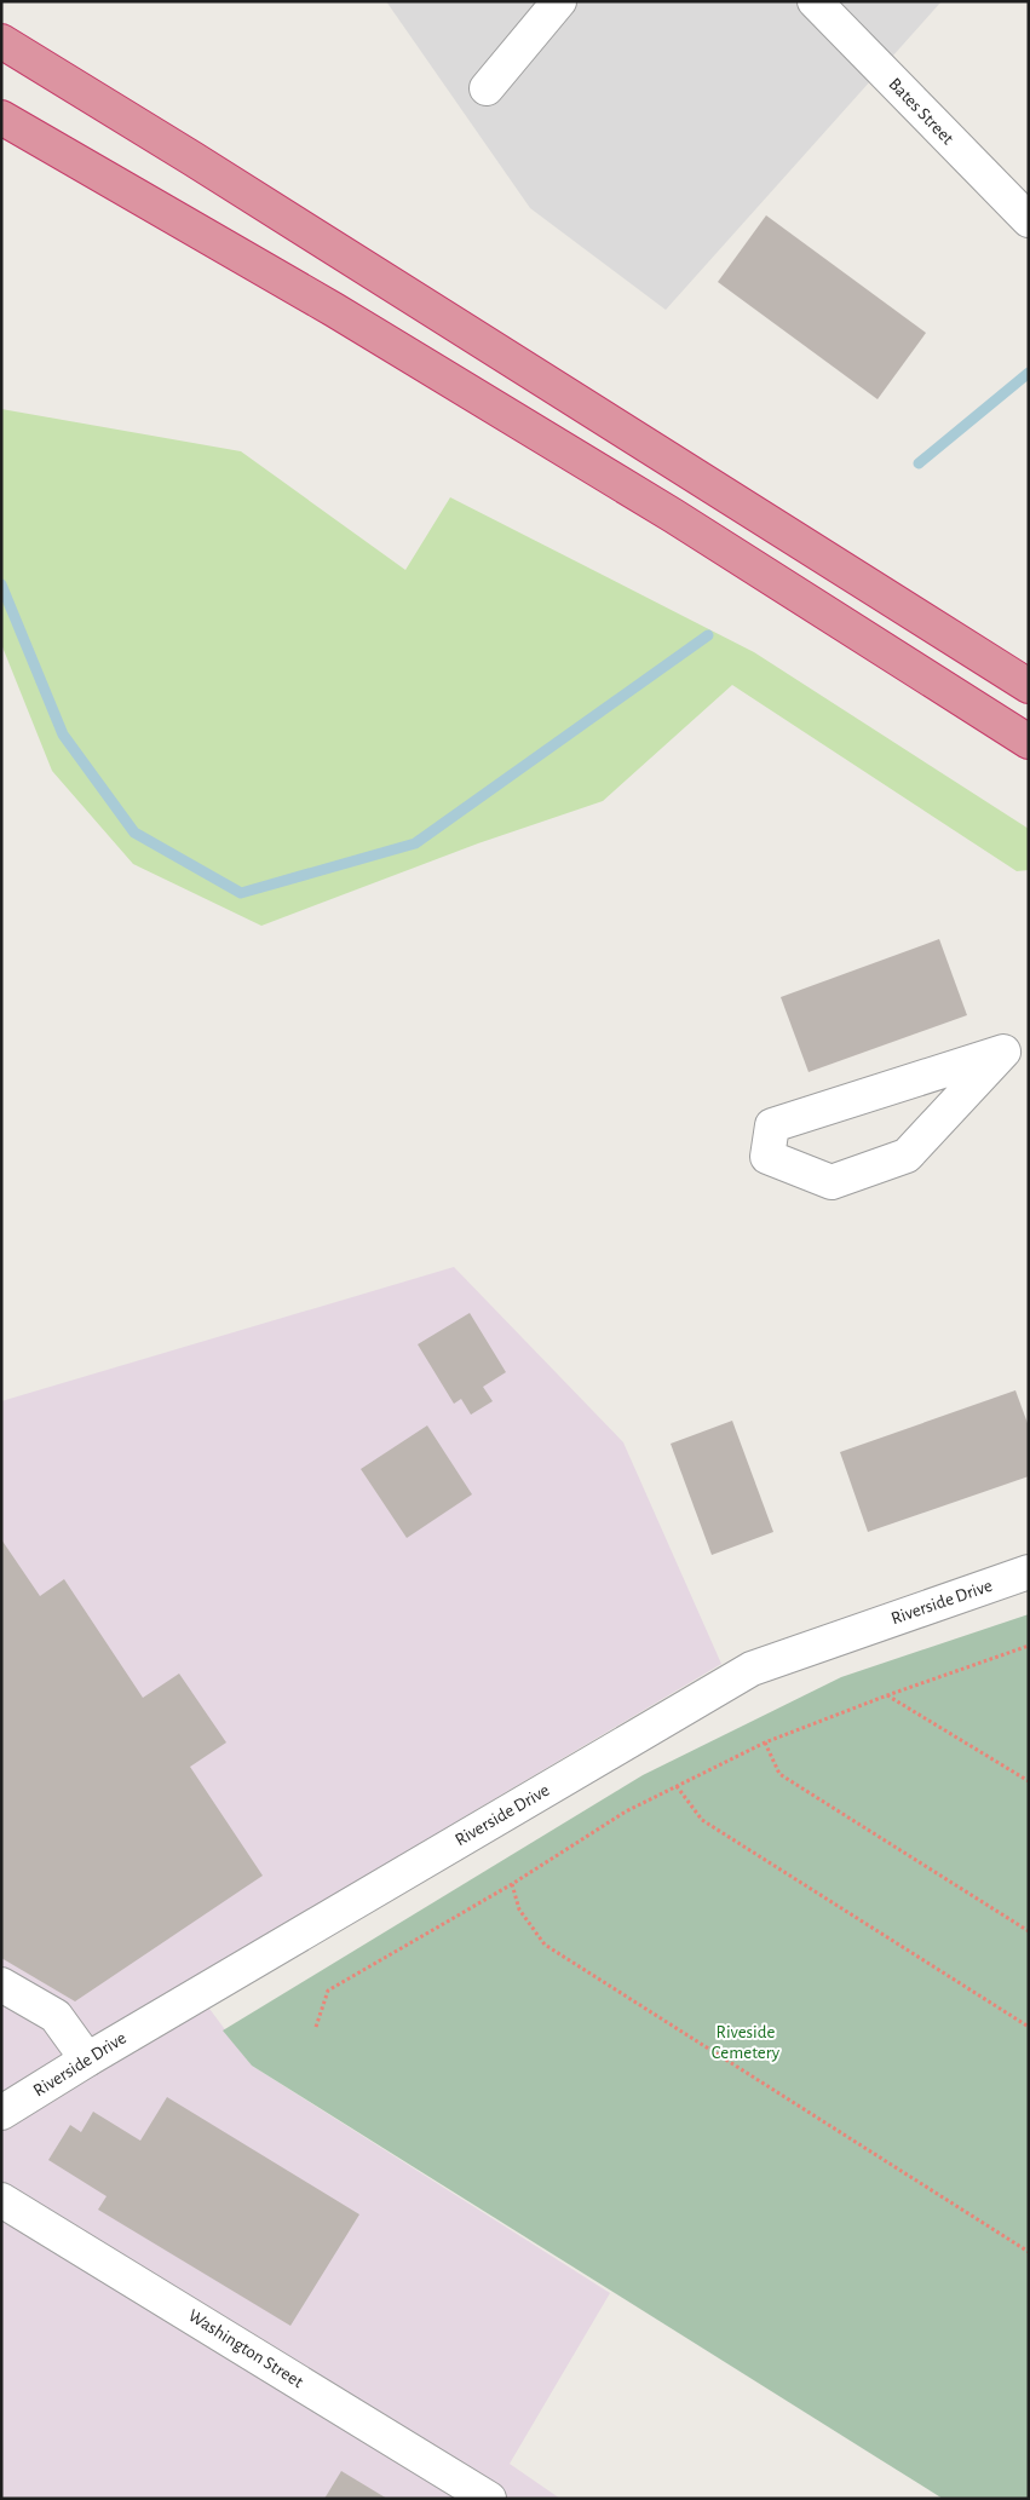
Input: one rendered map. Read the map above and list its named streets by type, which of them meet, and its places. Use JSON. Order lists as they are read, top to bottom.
{
  "streets": {
    "street": ["Bates Street", "Riverside Drive", "Washington Street"]
  },
  "parks": ["Riveside Cemetery"]
}
